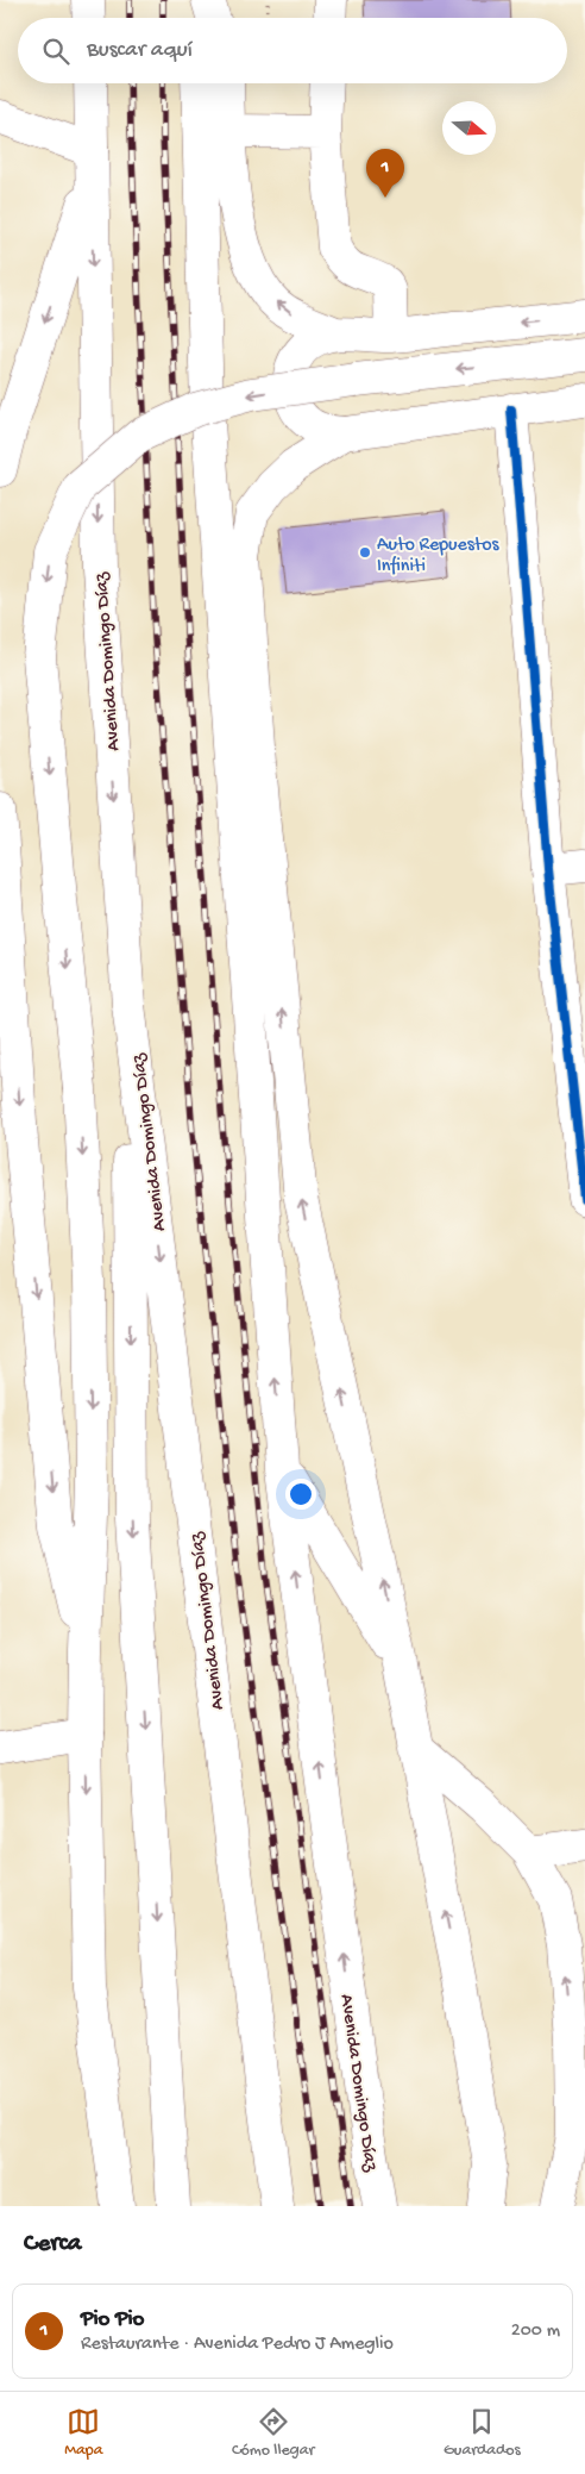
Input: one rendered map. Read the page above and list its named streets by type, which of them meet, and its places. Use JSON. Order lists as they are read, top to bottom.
{
  "streets": {
    "main road": ["Avenida Domingo Díaz"]
  },
  "places": ["Auto Repuestos Infiniti"],
  "north": "right",
  "page": {
    "search": "Buscar aquí",
    "pins": "1",
    "heading": "Cerca",
    "list": [
      {
        "mark": "1",
        "name": "Pio Pio",
        "note": "Restaurante · Avenida Pedro J Ameglio",
        "value": "200 m"
      }
    ],
    "nav": ["Mapa", "Cómo llegar", "Guardados"]
  }
}
